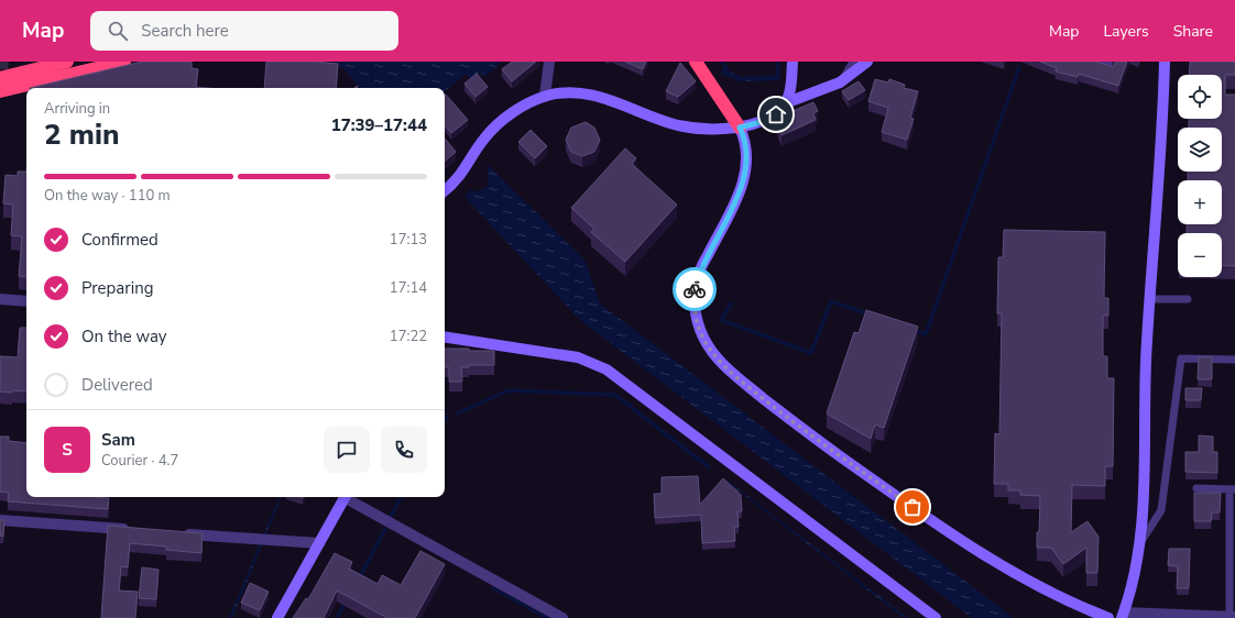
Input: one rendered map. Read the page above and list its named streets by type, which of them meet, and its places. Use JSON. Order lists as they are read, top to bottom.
{
  "page": {
    "header": "Map",
    "search": "Search here",
    "nav": ["Map", "Layers", "Share"],
    "map_buttons": ["+", "−"],
    "heading": ["2 min", "Arriving in", "17:39–17:44"],
    "panel": ["Sam", "Courier · 4.7"],
    "bar": "On the way · 110 m",
    "list": [
      ["Confirmed", "17:13"],
      ["Preparing", "17:14"],
      ["On the way", "17:22"],
      "Delivered"
    ],
    "round": "S"
  }
}
